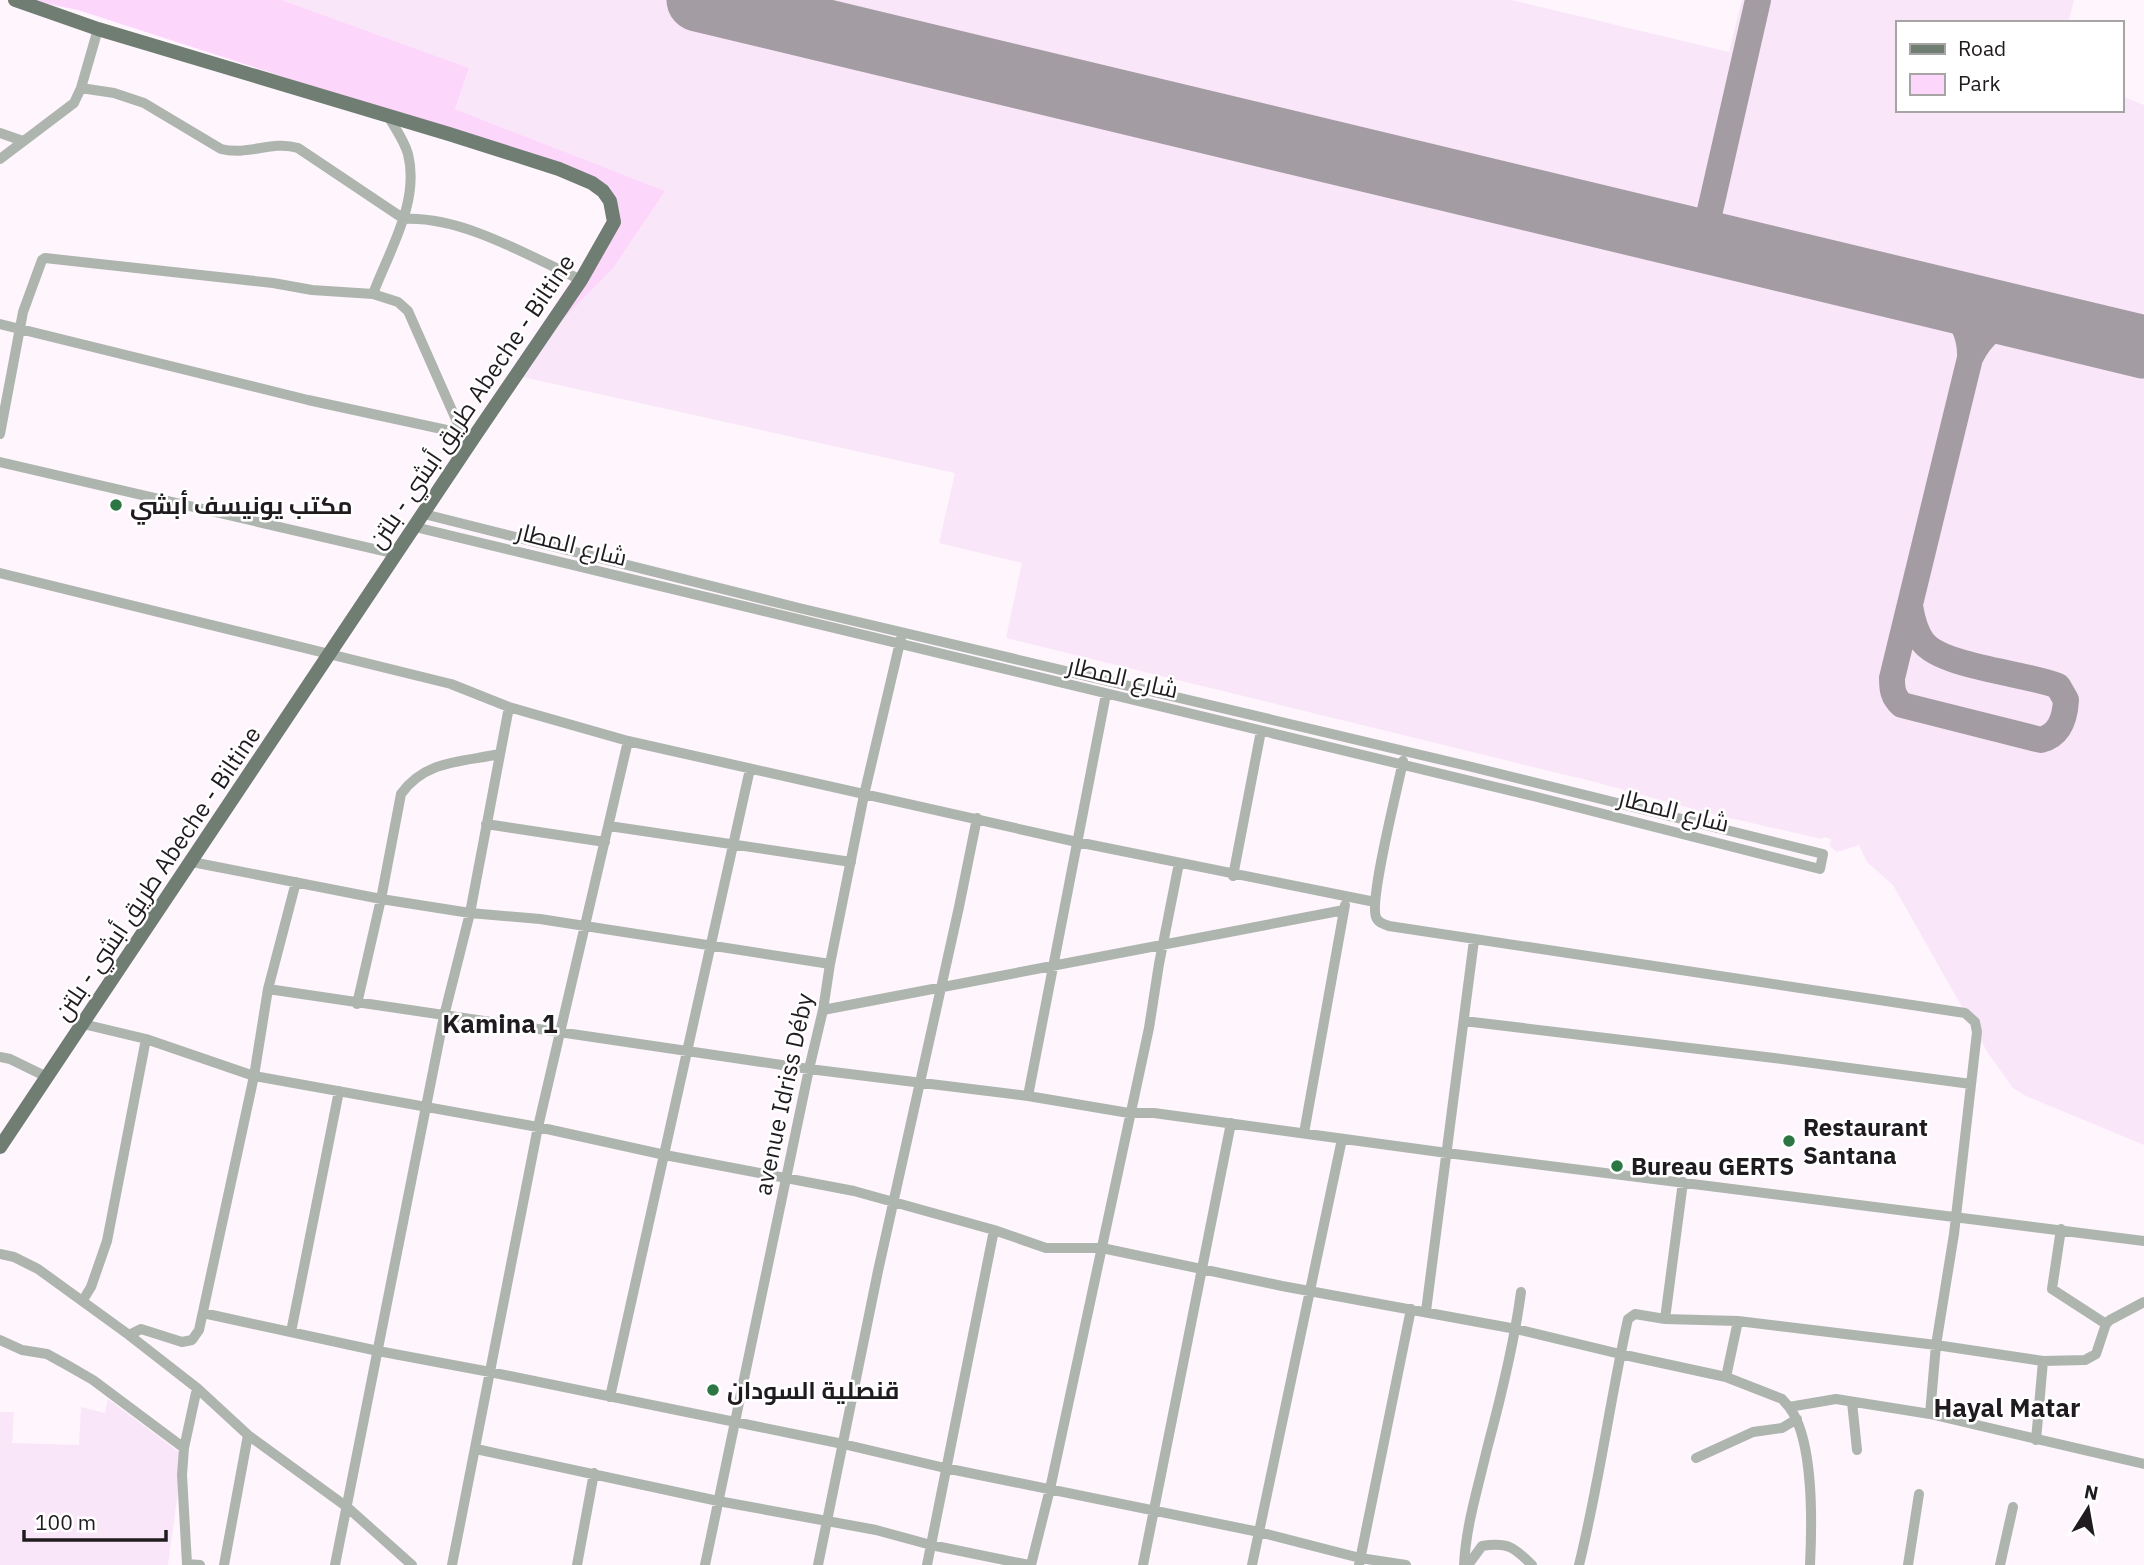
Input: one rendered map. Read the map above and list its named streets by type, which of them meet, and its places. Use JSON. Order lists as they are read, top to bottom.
{
  "streets": {
    "main road": ["طريق أبشي - بلتن Abeche - Biltine"],
    "street": ["شارع المطار", "avenue Idriss Déby"]
  },
  "crossings": [
    ["طريق أبشي - بلتن Abeche - Biltine", "شارع المطار"],
    ["شارع المطار", "avenue Idriss Déby"]
  ],
  "districts": ["Kamina 1", "Hayal Matar"],
  "places": [
    "مكتب يونيسف أبشي",
    "Restaurant Santana",
    "Bureau GERTS",
    "قنصلية السودان"
  ],
  "legend": ["Road", "Park"],
  "scale_bar": "100 m",
  "north": "top"
}
